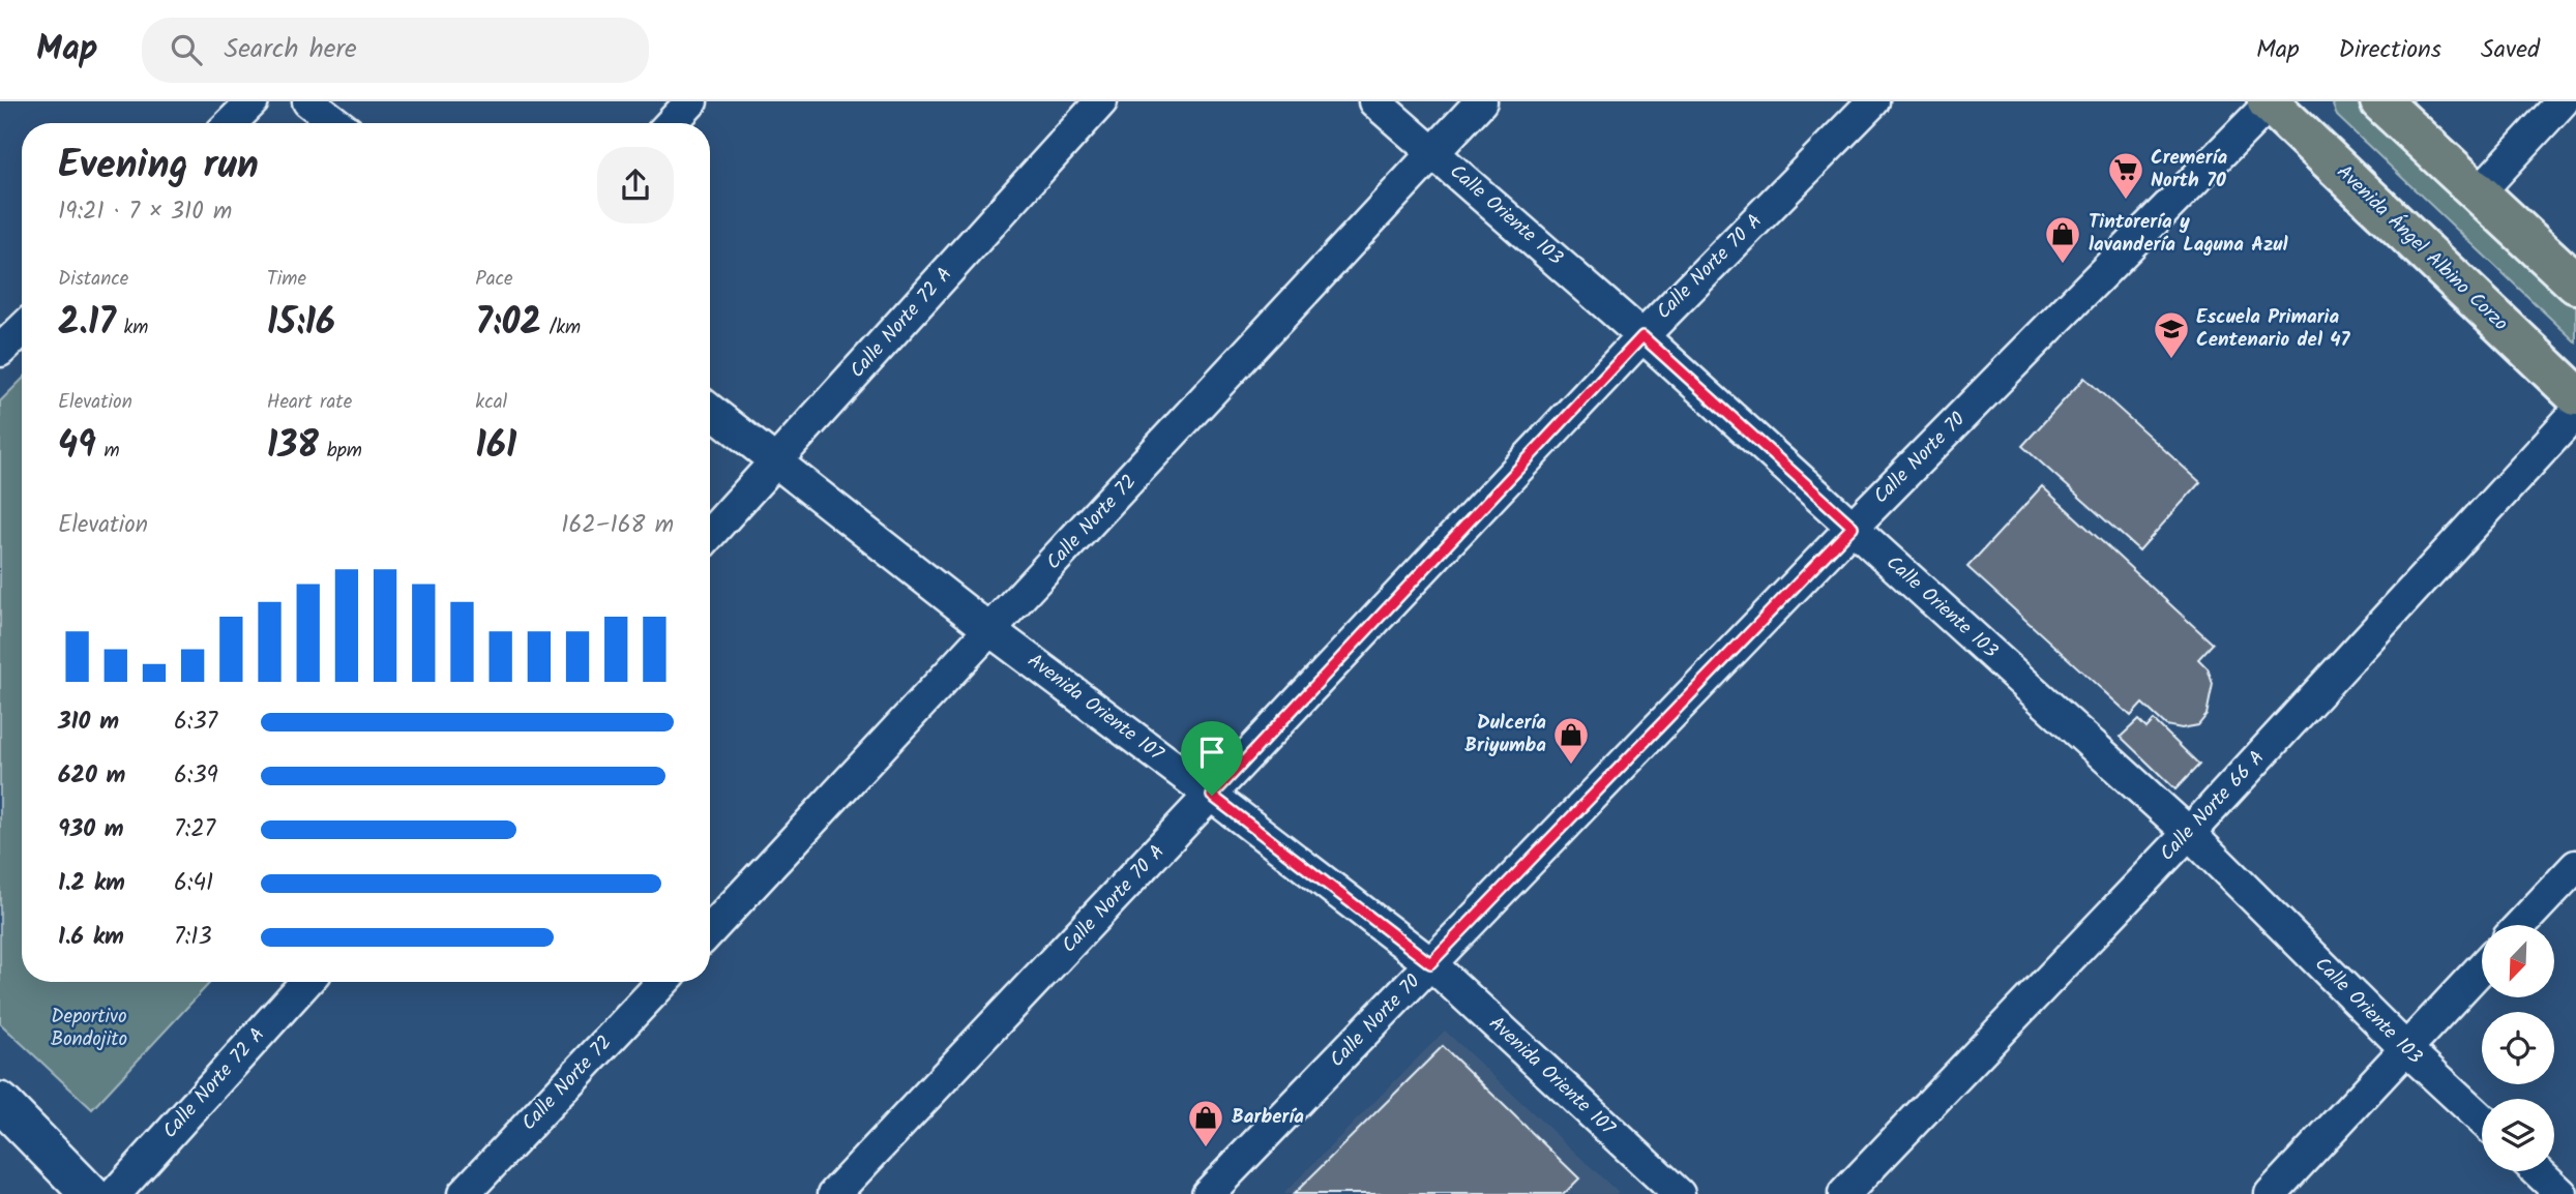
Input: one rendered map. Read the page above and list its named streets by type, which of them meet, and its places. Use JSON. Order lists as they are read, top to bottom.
{
  "streets": {
    "main road": ["Avenida Ángel Albino Corzo"],
    "street": [
      "Calle Oriente 103",
      "Calle Norte 70 A",
      "Calle Norte 72 A",
      "Calle Norte 70",
      "Calle Norte 72",
      "Avenida Oriente 107",
      "Calle Norte 66 A"
    ]
  },
  "crossings": [
    ["Calle Oriente 103", "Calle Norte 70 A"],
    ["Calle Oriente 103", "Calle Norte 70"],
    ["Calle Oriente 103", "Calle Norte 72"],
    ["Calle Oriente 103", "Calle Norte 66 A"],
    ["Avenida Ángel Albino Corzo", "Calle Norte 70"],
    ["Calle Norte 70 A", "Avenida Oriente 107"],
    ["Calle Norte 72 A", "Avenida Oriente 107"],
    ["Calle Norte 70", "Avenida Oriente 107"],
    ["Calle Norte 72", "Avenida Oriente 107"]
  ],
  "parks": ["Deportivo Bondojito"],
  "places": {
    "supermarket": ["Cremería North 70"],
    "shop": ["Tintorería y lavandería Laguna Azul", "Dulcería Briyumba", "Barbería"],
    "school or university": ["Escuela Primaria Centenario del 47"]
  },
  "north": "bottom left",
  "page": {
    "header": "Map",
    "search": "Search here",
    "nav": ["Map", "Directions", "Saved"],
    "heading": ["Evening run", "19:21 · 7 × 310 m"],
    "stats": [
      ["Distance", "2.17 km"],
      ["Time", "15:16"],
      ["Pace", "7:02 /km"],
      ["Elevation", "49 m"],
      ["Heart rate", "138 bpm"],
      ["kcal", "161"]
    ],
    "chart": ["Elevation", "162–168 m"],
    "list": [
      {
        "name": "310 m",
        "note": "6:37"
      },
      {
        "name": "620 m",
        "note": "6:39"
      },
      {
        "name": "930 m",
        "note": "7:27"
      },
      {
        "name": "1.2 km",
        "note": "6:41"
      },
      {
        "name": "1.6 km",
        "note": "7:13"
      }
    ]
  }
}
